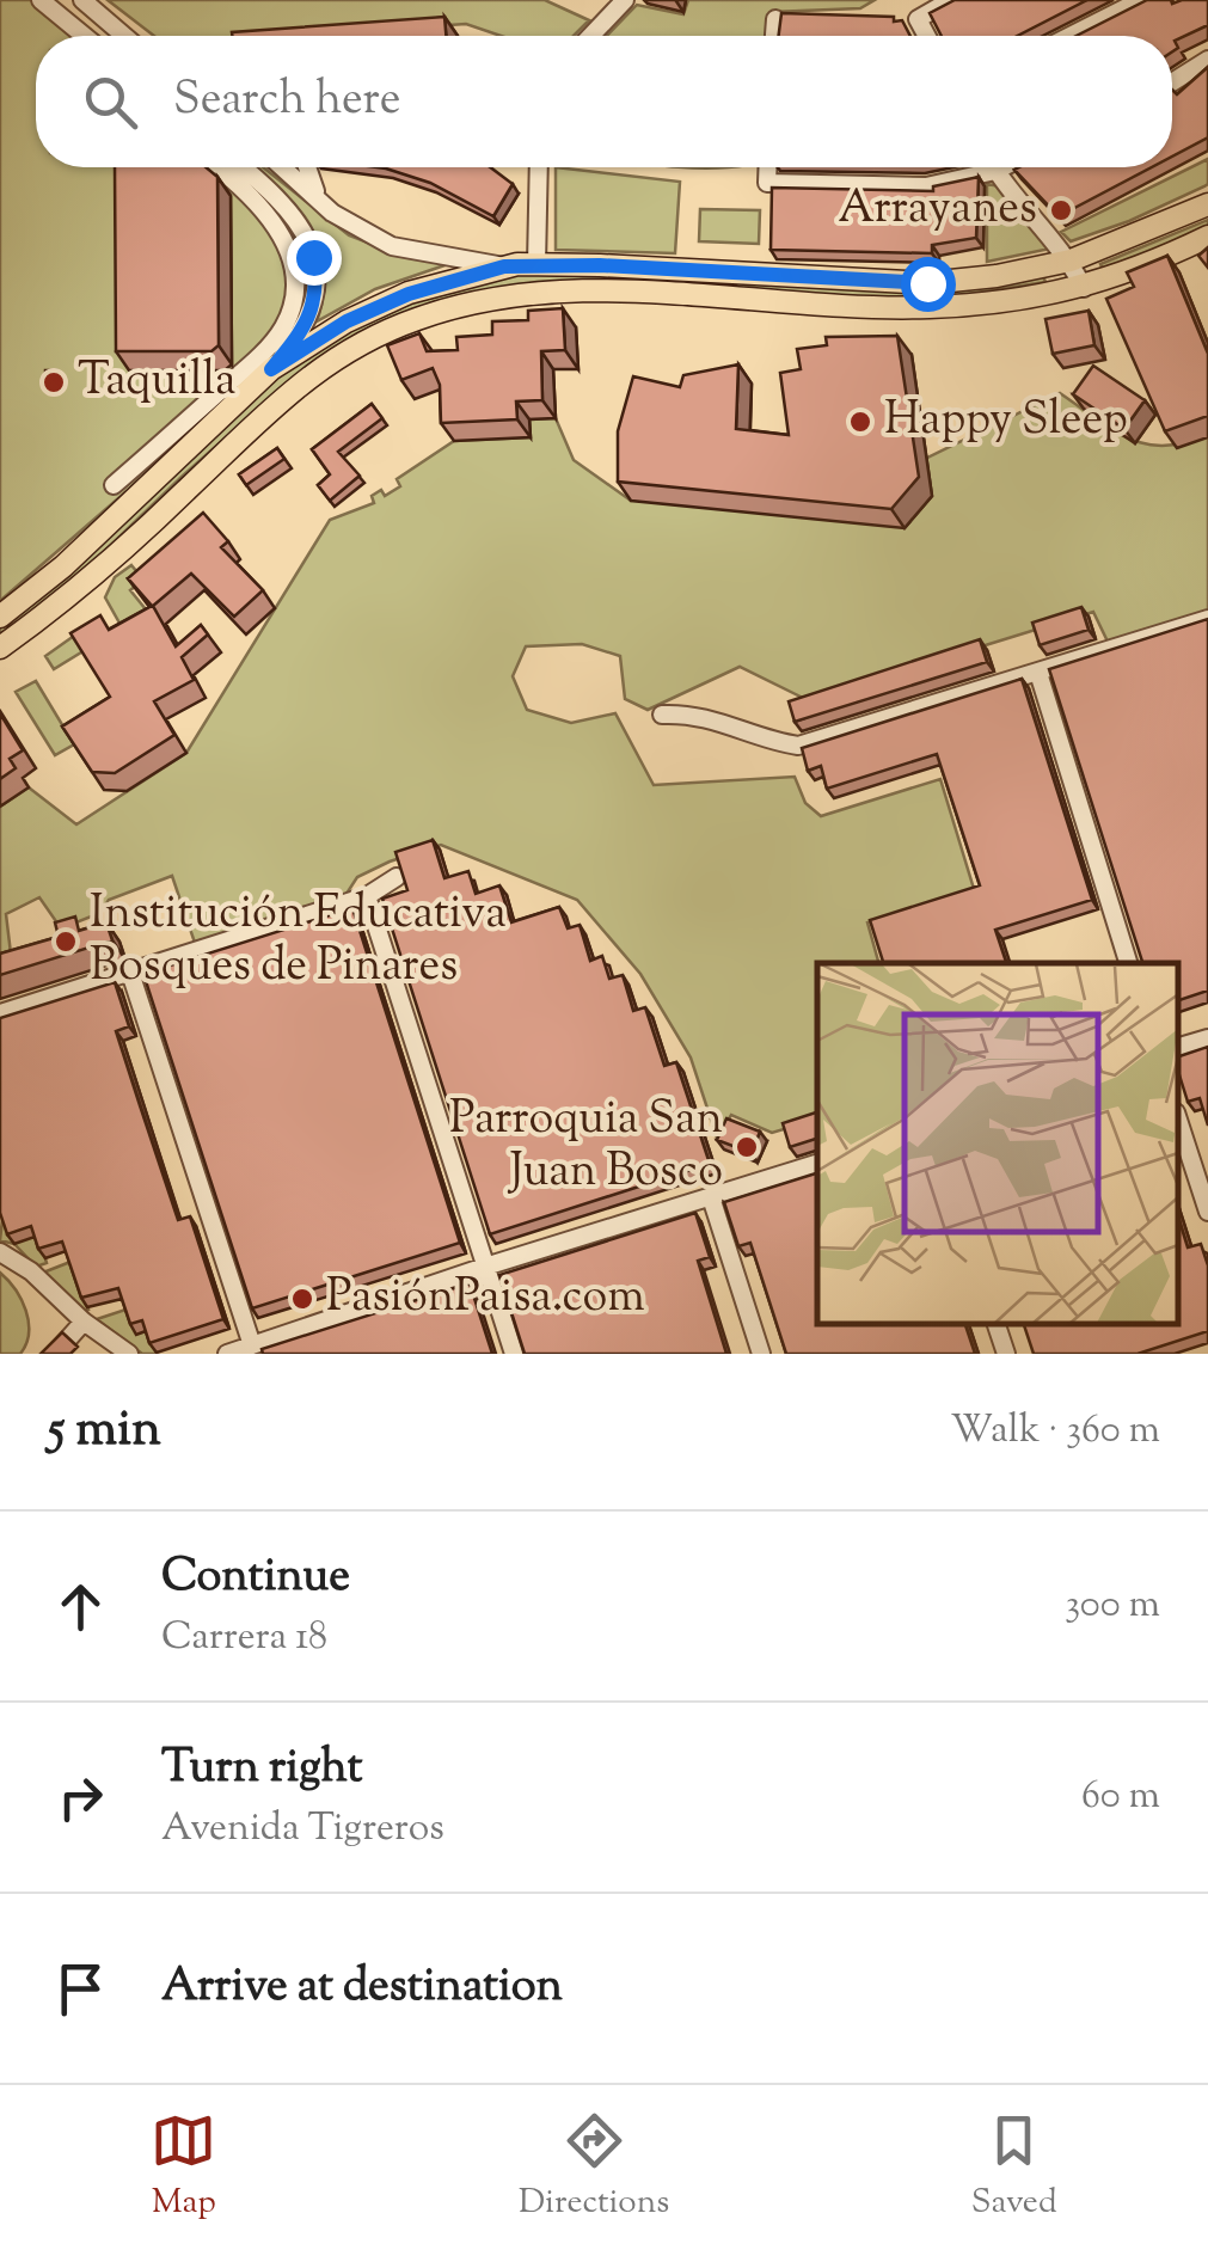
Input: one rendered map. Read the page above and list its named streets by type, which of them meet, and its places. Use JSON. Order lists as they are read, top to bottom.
{
  "places": [
    "Arrayanes",
    "Taquilla",
    "Happy Sleep",
    "Institución Educativa Bosques de Pinares",
    "Parroquia San Juan Bosco",
    "PasiónPaisa.com"
  ],
  "page": {
    "search": "Search here",
    "heading": ["5 min", "Walk · 360 m"],
    "list": [
      ["Continue", "Carrera 18", "300 m"],
      ["Turn right", "Avenida Tigreros", "60 m"],
      "Arrive at destination"
    ],
    "nav": ["Map", "Directions", "Saved"]
  }
}
